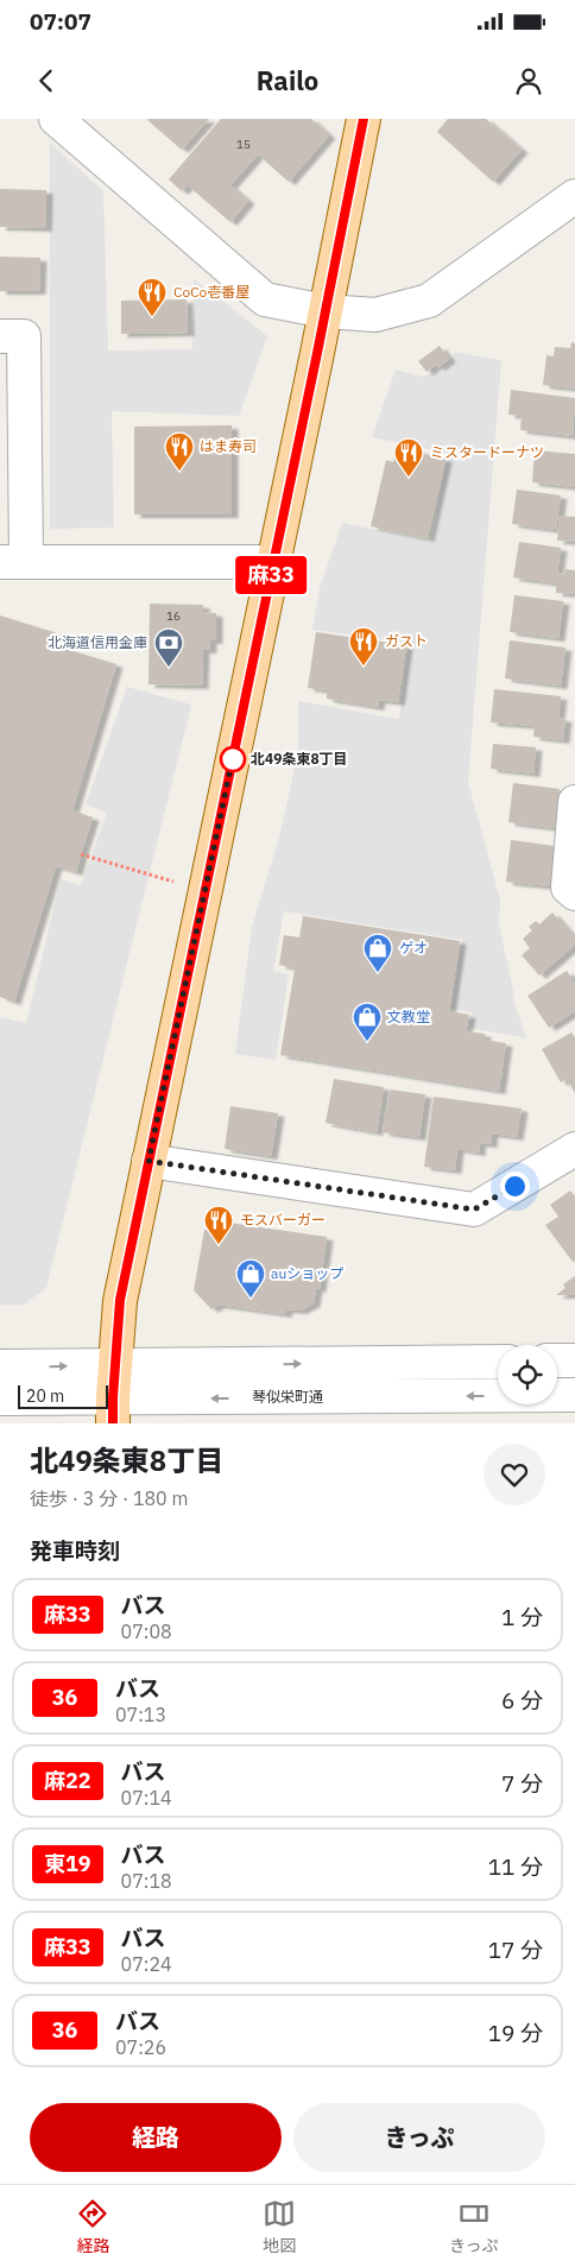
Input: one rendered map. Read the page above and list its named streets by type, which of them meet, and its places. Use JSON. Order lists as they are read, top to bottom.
{
  "streets": {
    "street": ["琴似栄町通"]
  },
  "places": {
    "restaurant": [
      "CoCo壱番屋",
      "はま寿司",
      "ミスタードーナツ",
      "ガスト",
      "モスバーガー"
    ],
    "bank": ["北海道信用金庫"],
    "other": ["北49条東8丁目"],
    "shop": ["ゲオ", "文教堂", "auショップ"]
  },
  "lines": ["bus line 麻33"],
  "house_numbers": ["15", "16"],
  "scale_bar": "20 m",
  "page": {
    "status": "07:07",
    "header": "Railo",
    "on_map": "麻33",
    "scale": "20 m",
    "heading": [
      ["北49条東8丁目", "徒歩 · 3 分 · 180 m"],
      "発車時刻"
    ],
    "list": [
      {
        "mark": "麻33",
        "name": "バス",
        "note": "07:08",
        "value": "1 分"
      },
      {
        "mark": "36",
        "name": "バス",
        "note": "07:13",
        "value": "6 分"
      },
      {
        "mark": "麻22",
        "name": "バス",
        "note": "07:14",
        "value": "7 分"
      },
      {
        "mark": "東19",
        "name": "バス",
        "note": "07:18",
        "value": "11 分"
      },
      {
        "mark": "麻33",
        "name": "バス",
        "note": "07:24",
        "value": "17 分"
      },
      {
        "mark": "36",
        "name": "バス",
        "note": "07:26",
        "value": "19 分"
      }
    ],
    "buttons": ["経路", "きっぷ"],
    "tabs": ["経路", "地図", "きっぷ"]
  }
}
